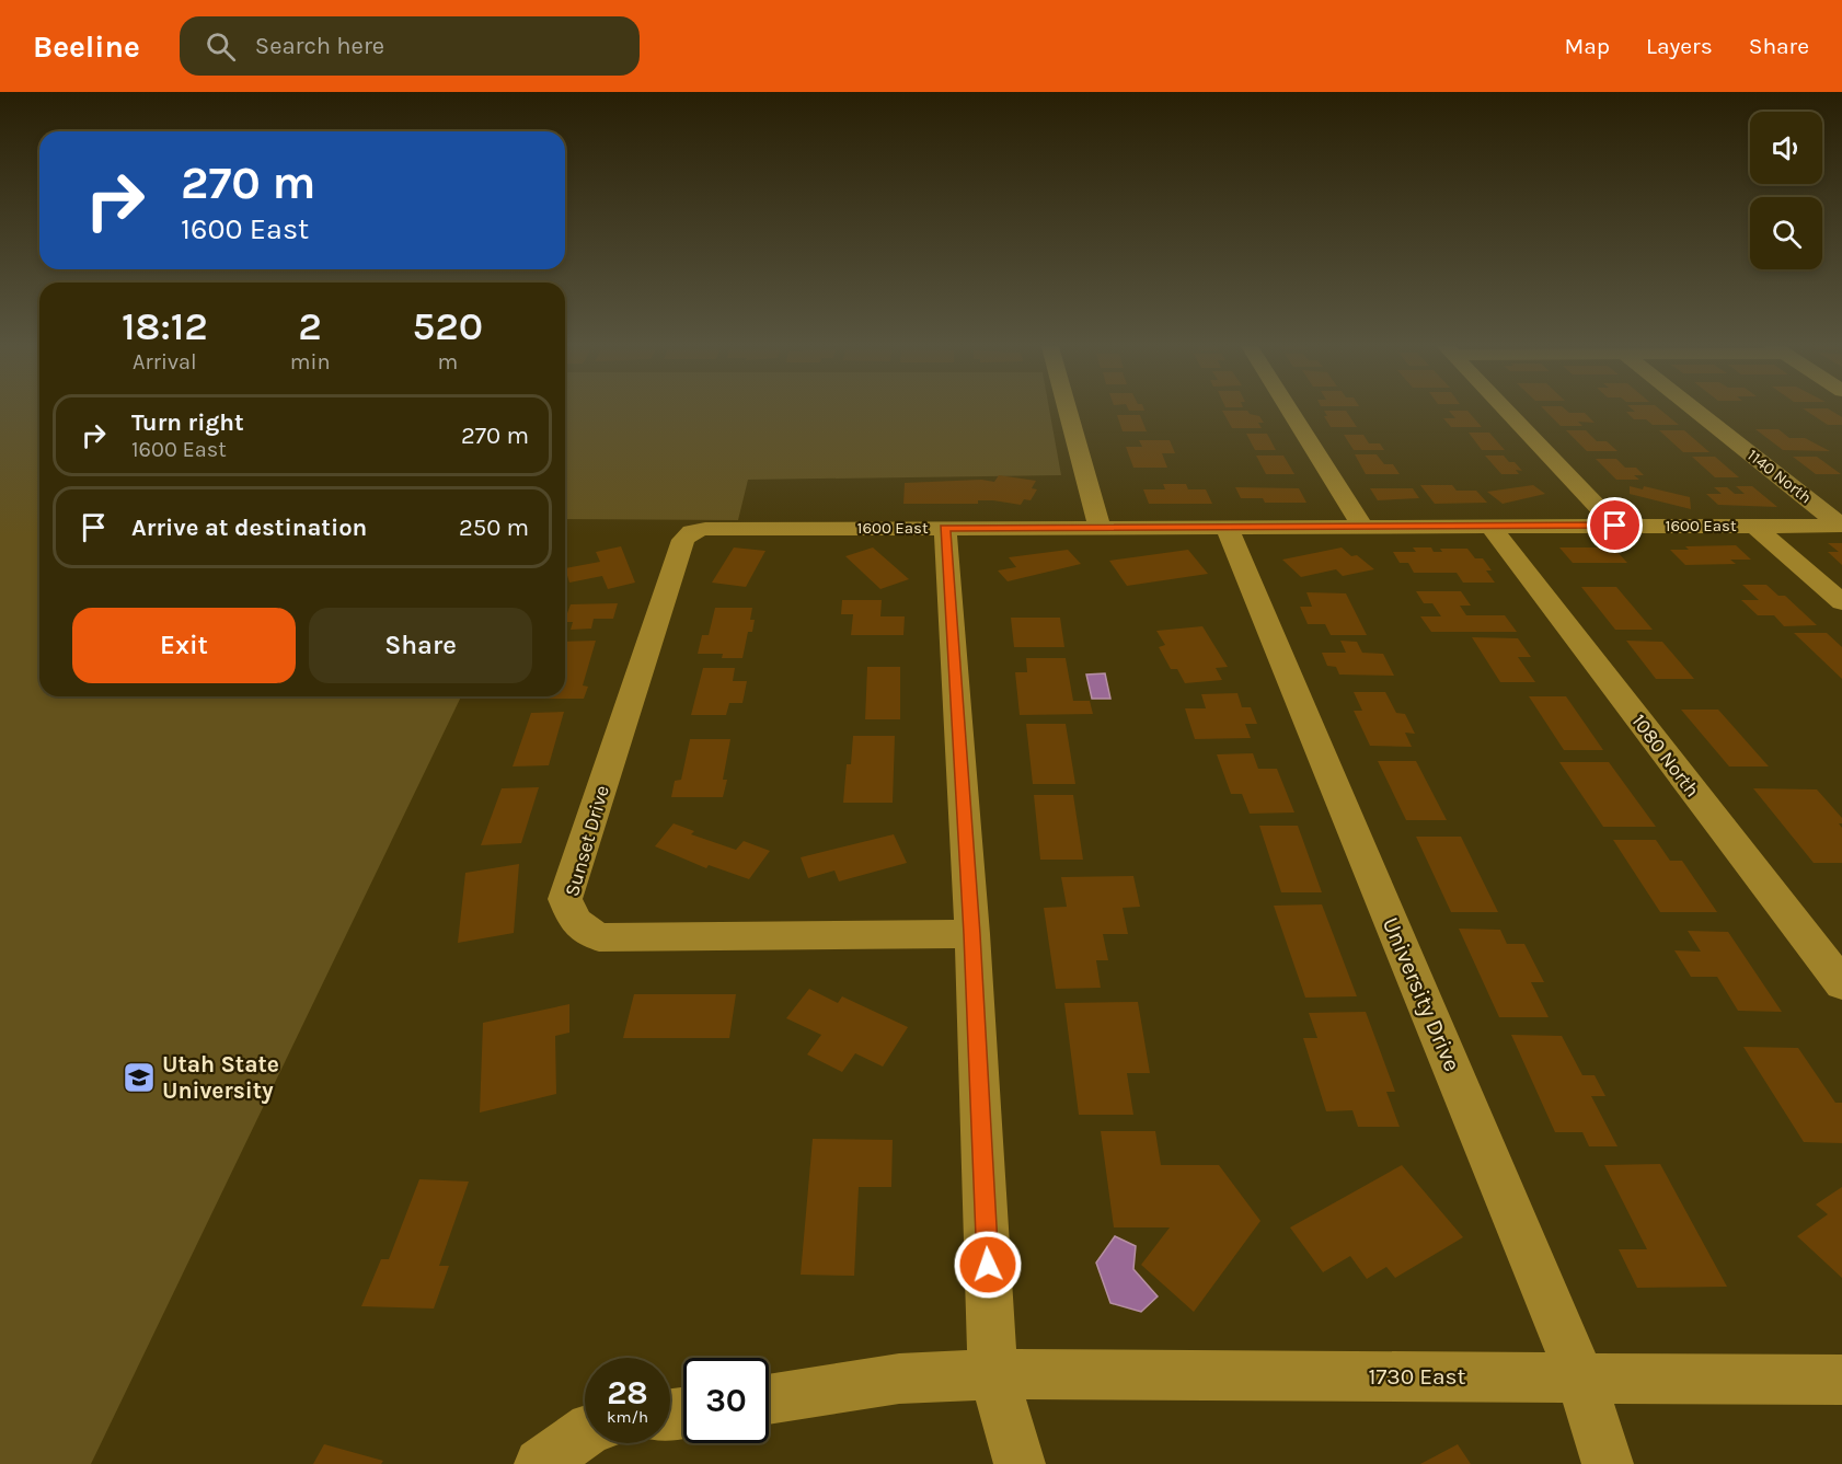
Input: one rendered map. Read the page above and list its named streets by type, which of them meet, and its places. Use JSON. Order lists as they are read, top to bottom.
{
  "streets": {
    "street": [
      "1140 North",
      "1600 East",
      "1080 North",
      "Sunset Drive",
      "University Drive",
      "1730 East"
    ]
  },
  "crossings": [
    ["1140 North", "1600 East"],
    ["1600 East", "1080 North"],
    ["1600 East", "Sunset Drive"],
    ["1600 East", "University Drive"],
    ["University Drive", "1730 East"]
  ],
  "places": {
    "school or university": ["Utah State University"]
  },
  "page": {
    "header": "Beeline",
    "search": "Search here",
    "nav": ["Map", "Layers", "Share"],
    "turn": ["270 m", "1600 East"],
    "eta": [
      "18:12",
      "Arrival",
      "2",
      "min",
      "520",
      "m"
    ],
    "list": [
      {
        "name": "Turn right",
        "note": "1600 East",
        "value": "270 m"
      },
      {
        "name": "Arrive at destination",
        "value": "250 m"
      }
    ],
    "buttons": ["Exit", "Share"],
    "speed": "28 km/h",
    "limit": "30"
  }
}
